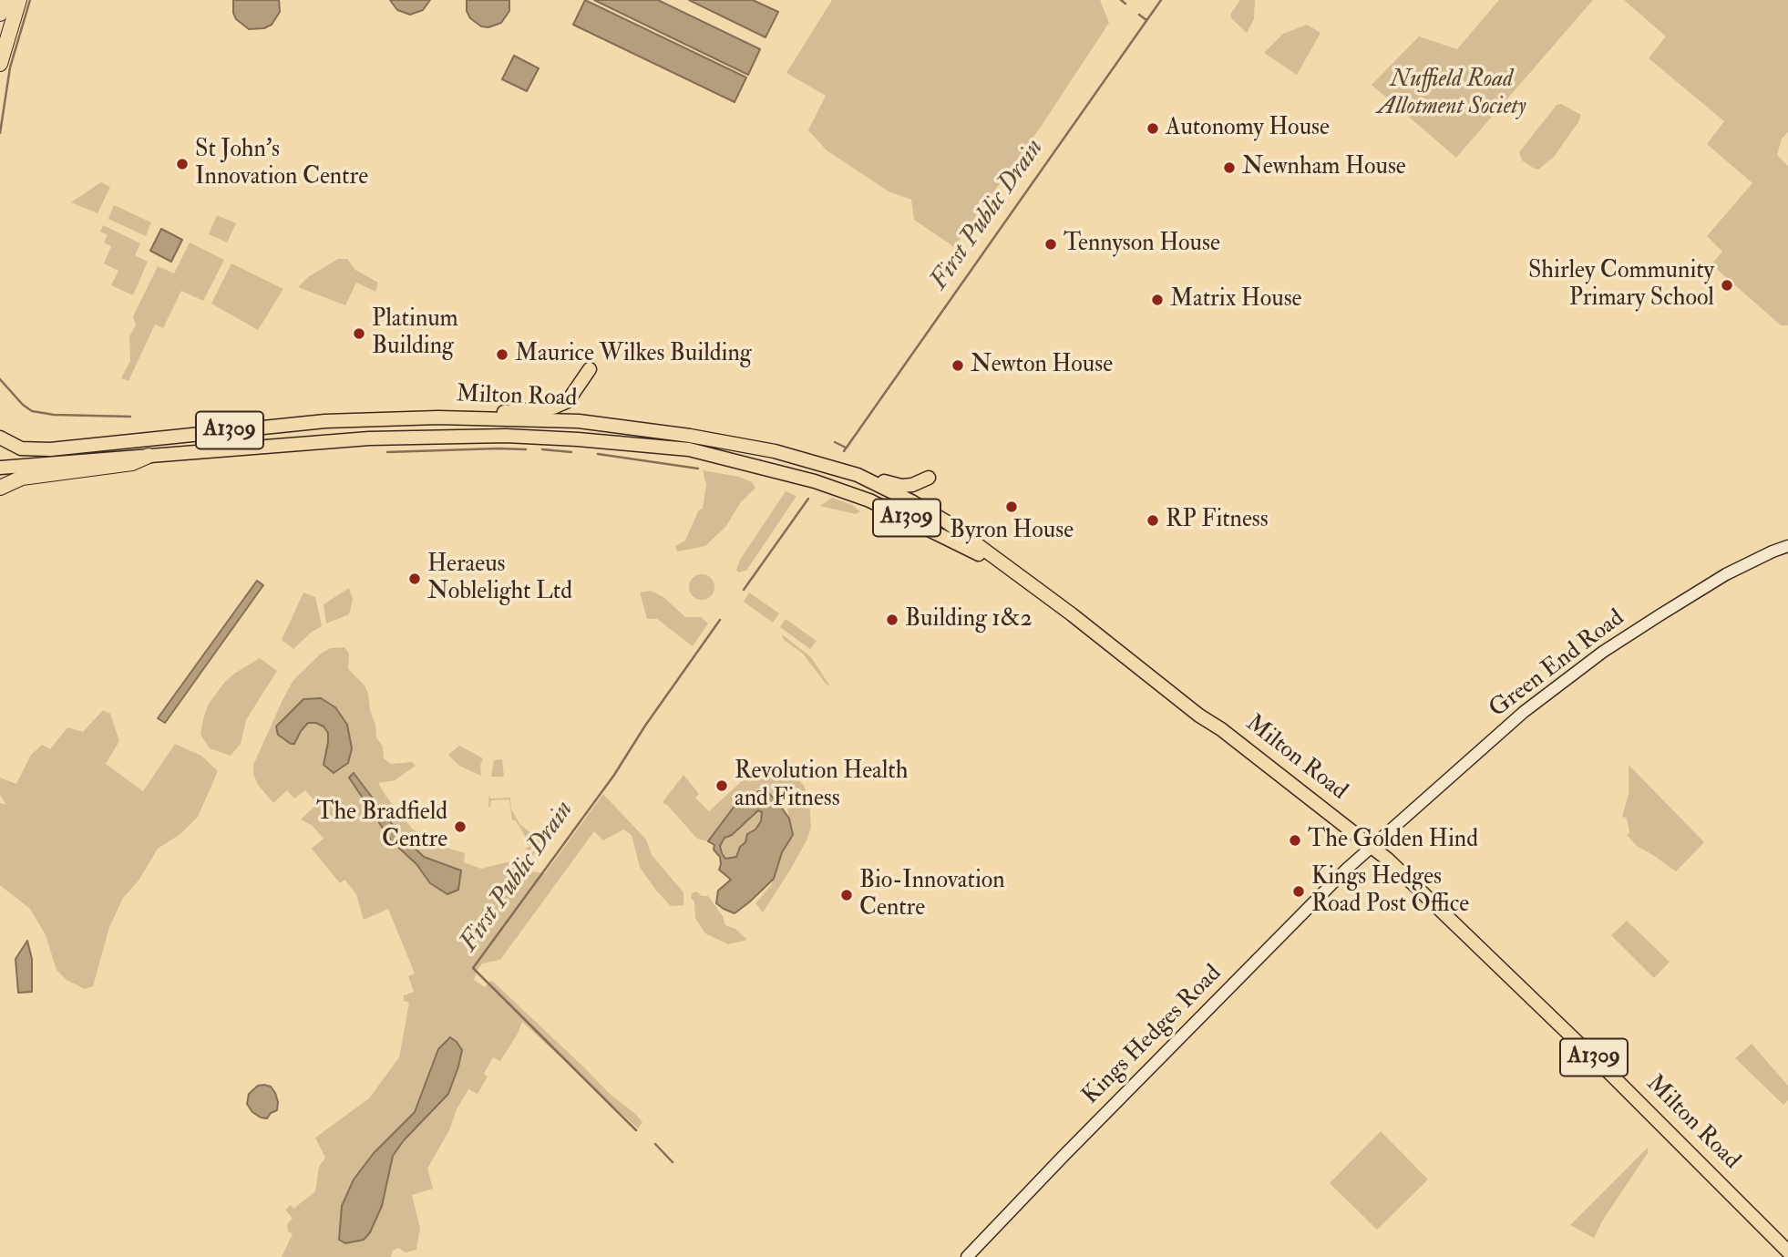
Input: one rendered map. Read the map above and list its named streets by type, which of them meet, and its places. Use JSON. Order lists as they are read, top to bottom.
{
  "streets": {
    "main road": ["Milton Road", "A1309"],
    "street": ["Green End Road", "Kings Hedges Road"]
  },
  "crossings": [
    ["Milton Road", "A1309"],
    ["Milton Road", "Green End Road"],
    ["Milton Road", "Kings Hedges Road"],
    ["Green End Road", "Kings Hedges Road"]
  ],
  "water": ["First Public Drain"],
  "parks": ["Nuffield Road Allotment Society"],
  "places": [
    "Autonomy House",
    "St John's Innovation Centre",
    "Newnham House",
    "Tennyson House",
    "Shirley Community Primary School",
    "Matrix House",
    "Platinum Building",
    "Maurice Wilkes Building",
    "Newton House",
    "Byron House",
    "RP Fitness",
    "Heraeus Noblelight Ltd",
    "Building 1&2",
    "Revolution Health and Fitness",
    "The Bradfield Centre",
    "The Golden Hind",
    "Kings Hedges Road Post Office",
    "Bio-Innovation Centre"
  ]
}
